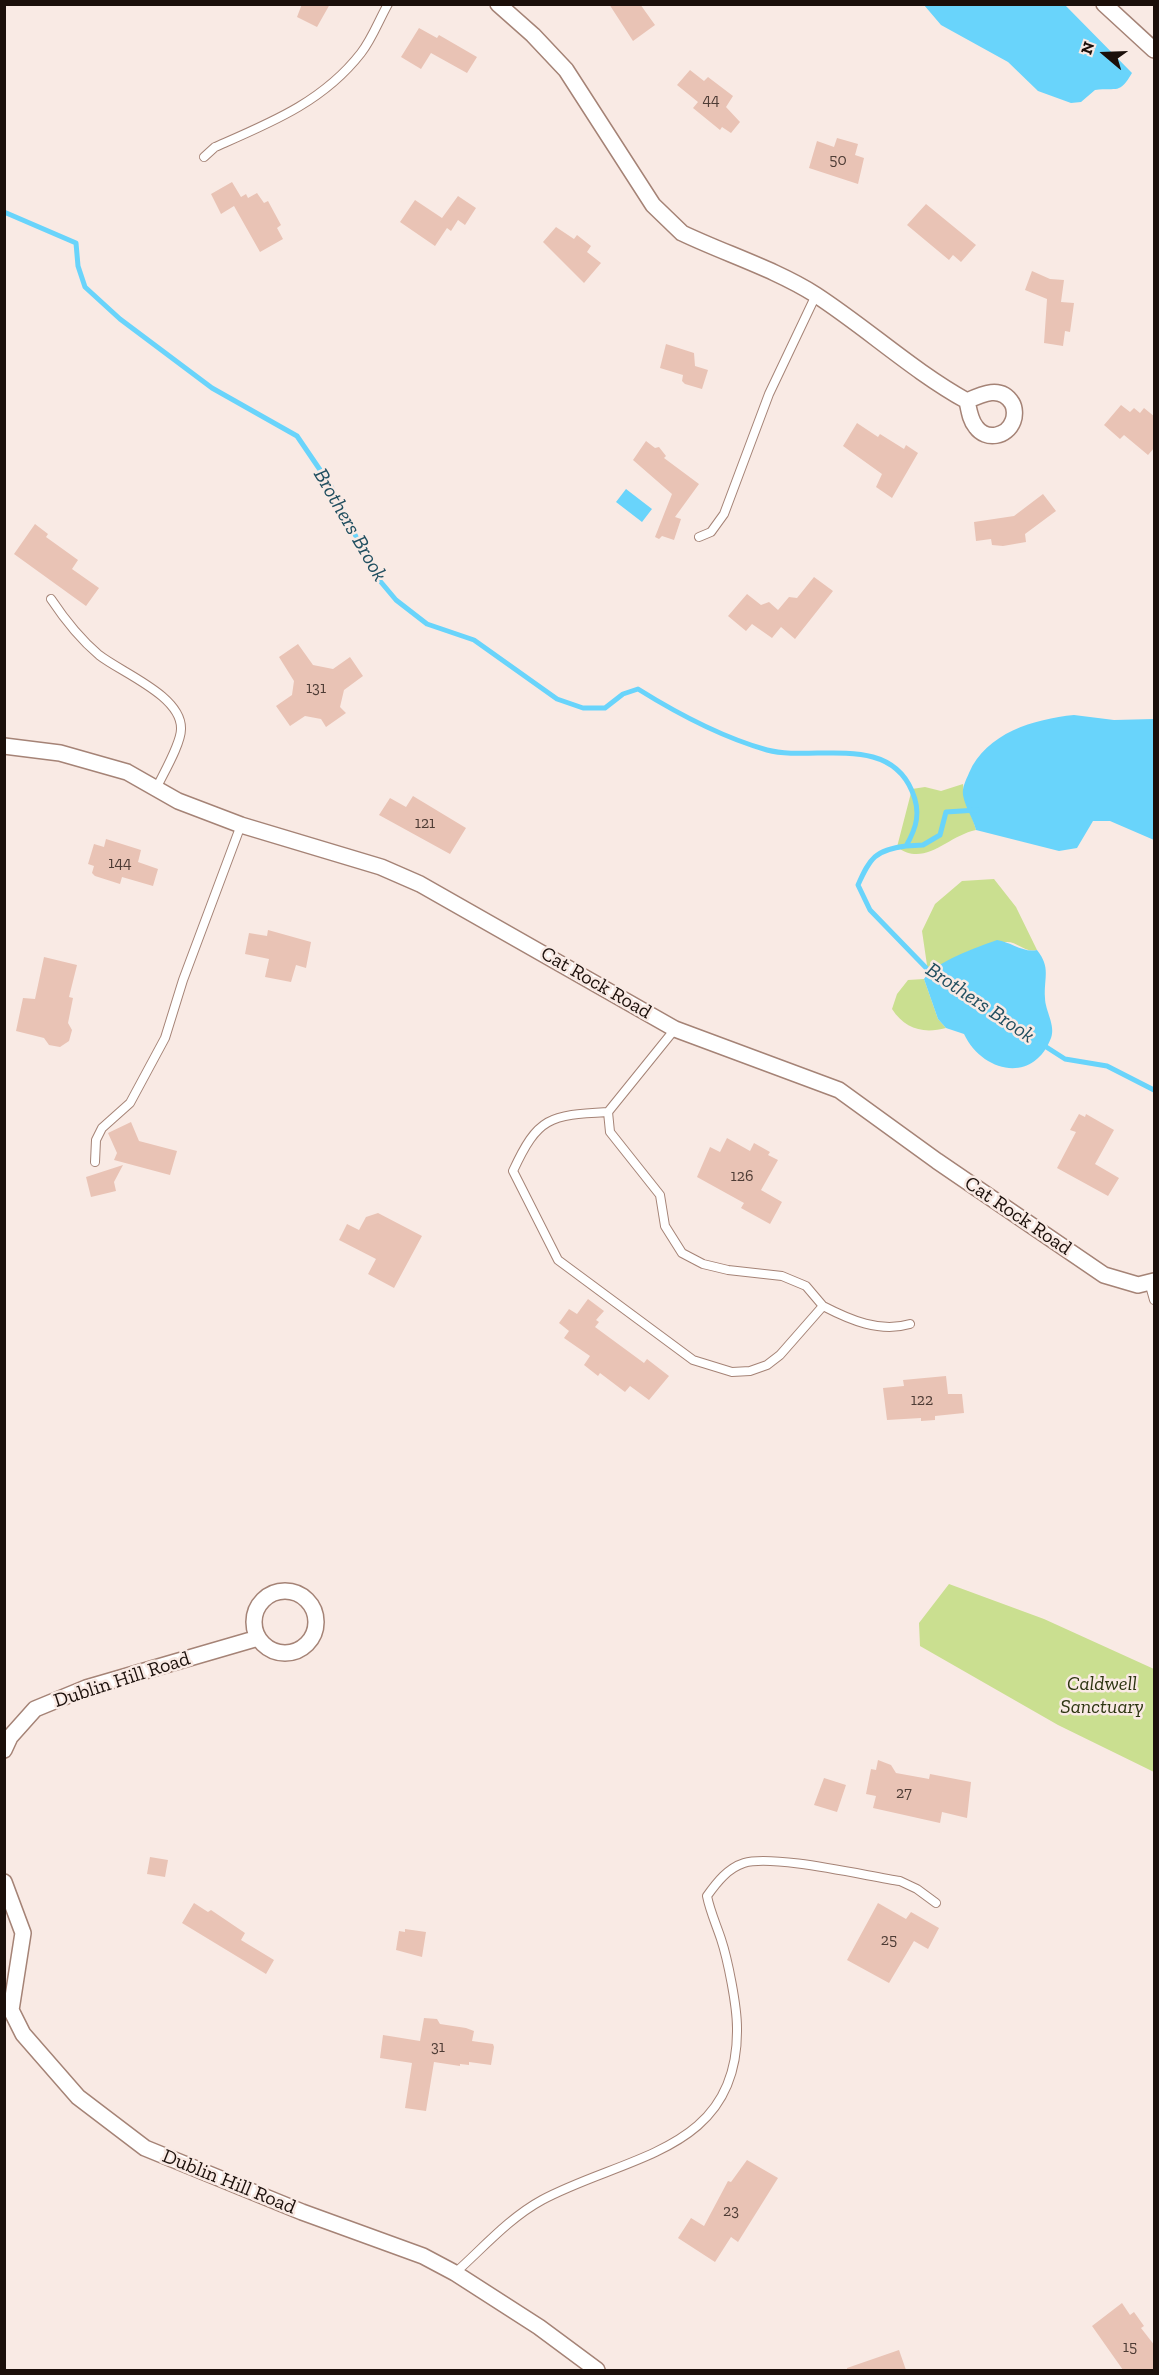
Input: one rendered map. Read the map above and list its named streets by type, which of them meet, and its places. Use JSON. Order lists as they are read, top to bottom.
{
  "streets": {
    "street": ["Cat Rock Road", "Dublin Hill Road"]
  },
  "water": ["Brothers Brook"],
  "parks": ["Caldwell Sanctuary"],
  "house_numbers": [
    "44",
    "50",
    "131",
    "121",
    "144",
    "126",
    "122",
    "27",
    "25",
    "31",
    "23",
    "15"
  ],
  "north": "left"
}
